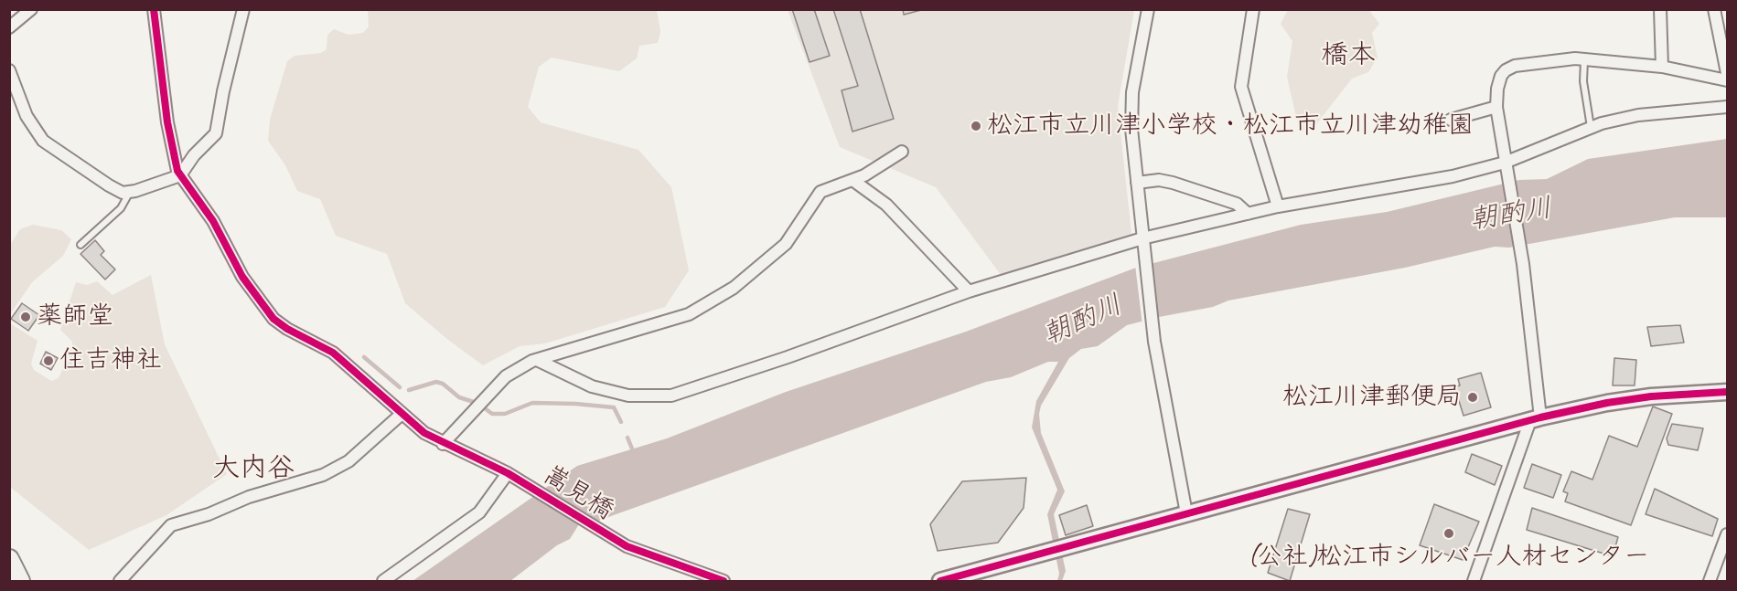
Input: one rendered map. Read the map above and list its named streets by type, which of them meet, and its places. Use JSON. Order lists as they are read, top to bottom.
{
  "streets": {
    "street": ["嵩見橋"]
  },
  "districts": ["橋本", "大内谷"],
  "water": ["朝酌川"],
  "places": [
    "松江市立川津小学校・松江市立川津幼稚園",
    "薬師堂",
    "住吉神社",
    "松江川津郵便局",
    "(公社)松江市シルバー人材センター"
  ]
}
